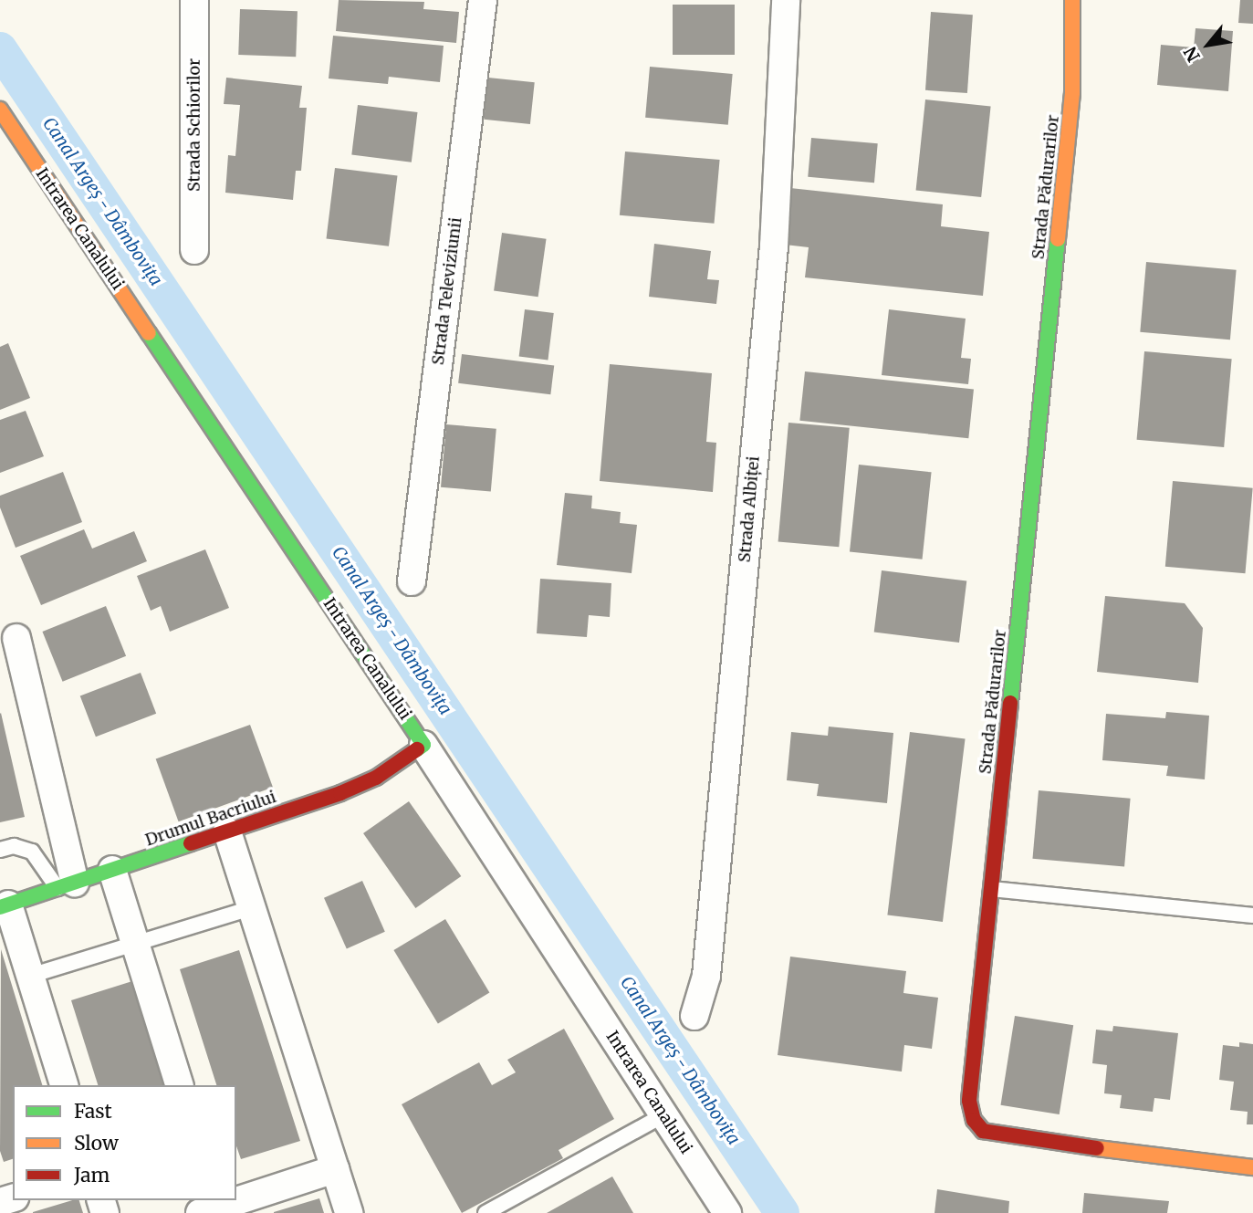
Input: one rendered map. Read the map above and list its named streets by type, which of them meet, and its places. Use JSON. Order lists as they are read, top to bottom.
{
  "streets": {
    "street": [
      "Strada Schiorilor",
      "Strada Pădurarilor",
      "Intrarea Canalului",
      "Strada Televiziunii",
      "Strada Albiței",
      "Drumul Bacriului"
    ]
  },
  "crossings": [
    ["Intrarea Canalului", "Drumul Bacriului"]
  ],
  "water": ["Canal Argeș - Dâmbovița"],
  "legend": ["Fast", "Slow", "Jam"],
  "north": "bottom left"
}
